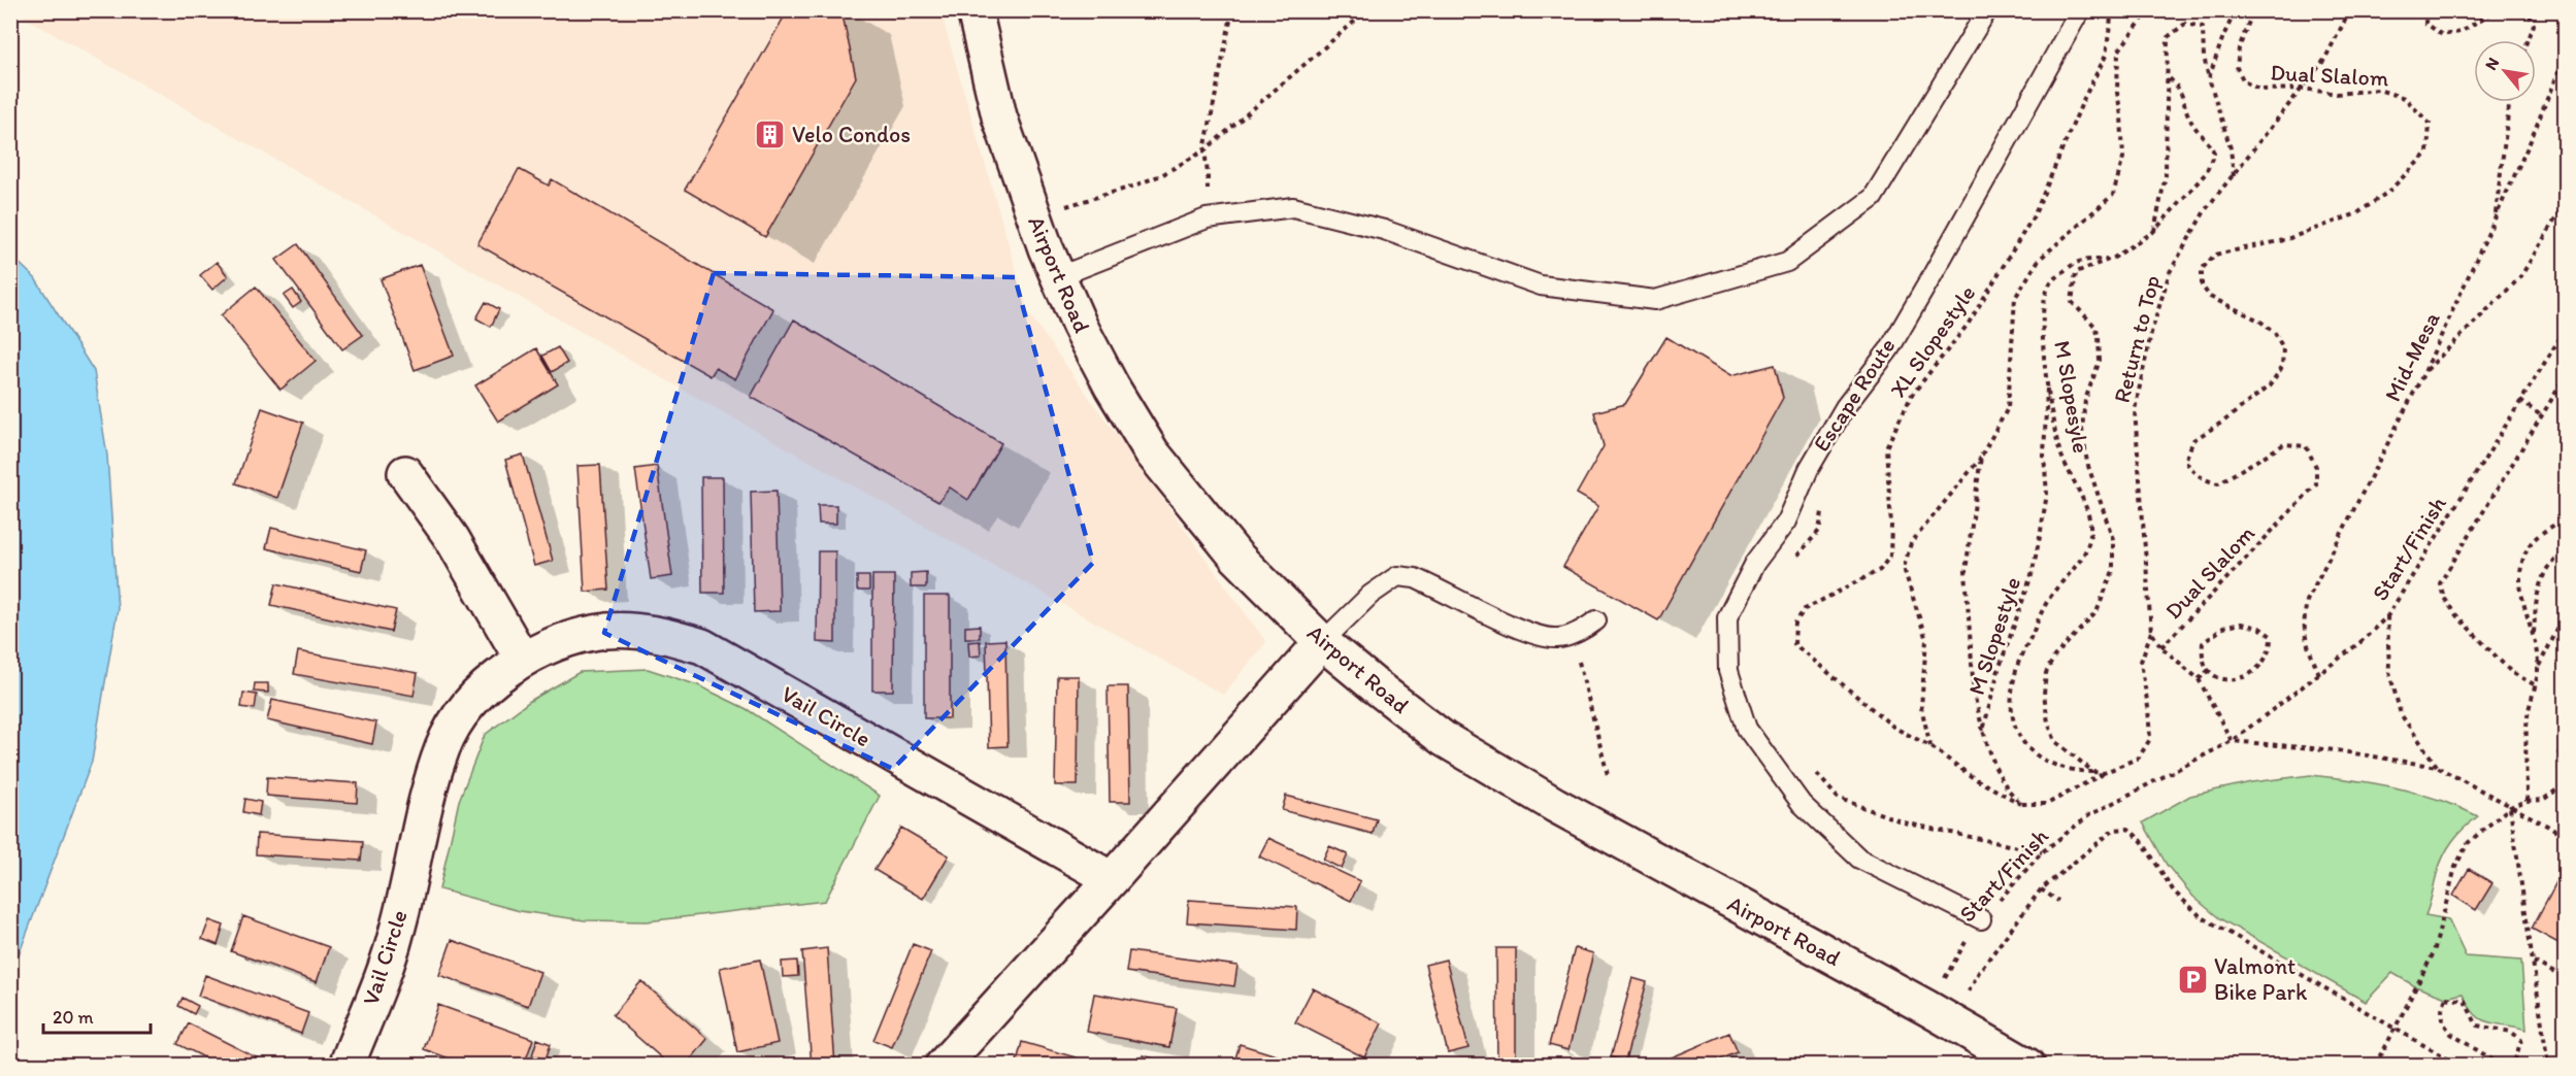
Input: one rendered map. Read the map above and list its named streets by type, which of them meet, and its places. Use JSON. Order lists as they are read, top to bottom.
{
  "streets": {
    "street": ["Airport Road", "Vail Circle"],
    "path": [
      "Dual Slalom",
      "Return to Top",
      "XL Slopestyle",
      "Mid-Mesa",
      "M Slopesyle",
      "Start/Finish",
      "M Slopestyle"
    ]
  },
  "crossings": [
    ["Dual Slalom", "Return to Top"],
    ["Airport Road", "Start/Finish"],
    ["Return to Top", "Start/Finish"],
    ["XL Slopestyle", "M Slopestyle"],
    ["Mid-Mesa", "Start/Finish"],
    ["M Slopesyle", "M Slopestyle"]
  ],
  "places": {
    "building": ["Velo Condos"],
    "parking": ["Valmont Bike Park"]
  },
  "scale_bar": "20 m",
  "north": "top left"
}
